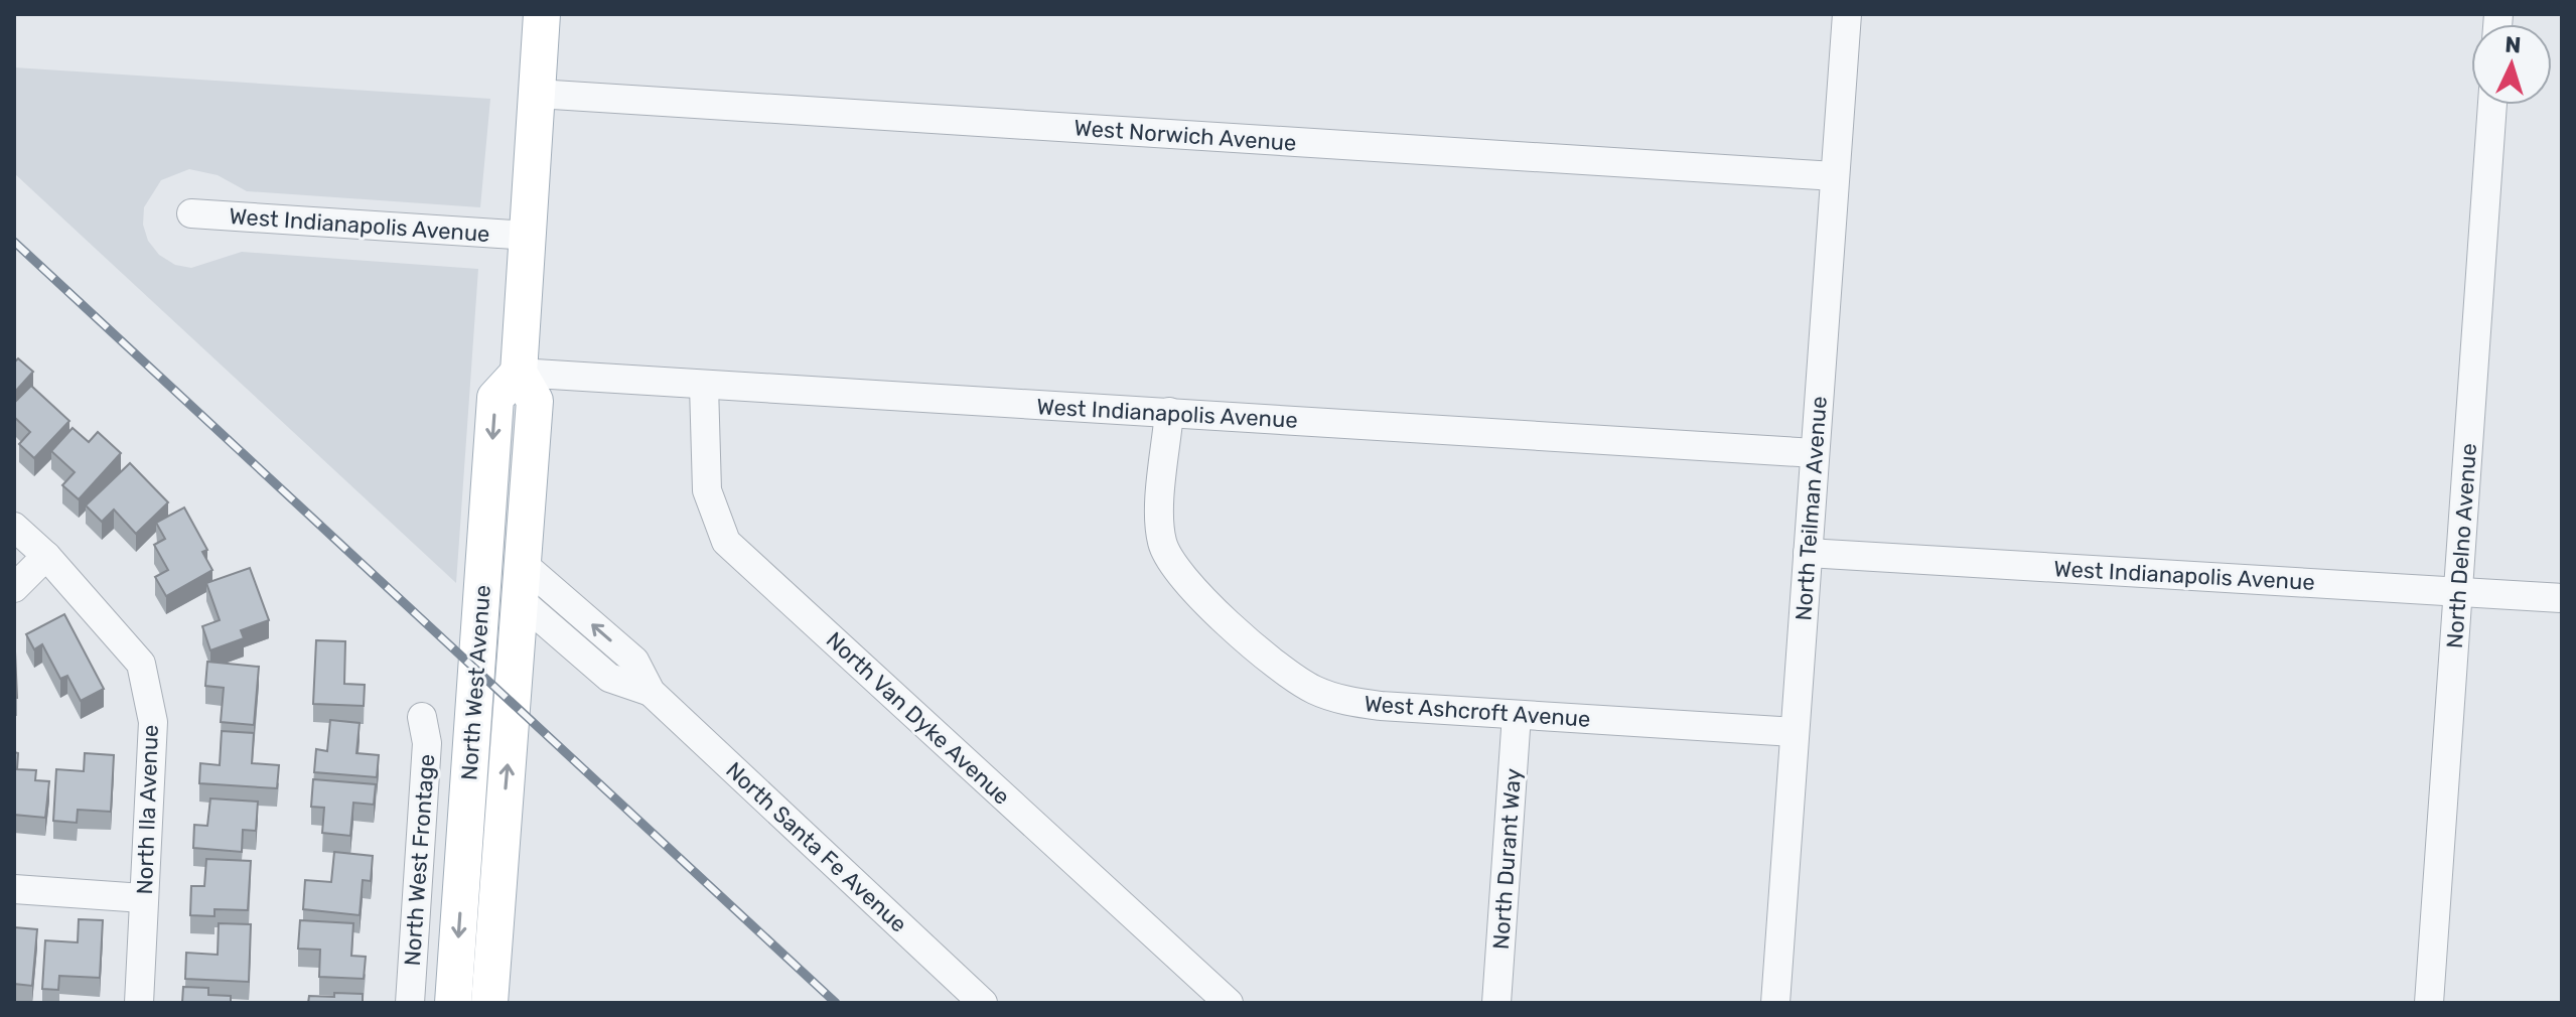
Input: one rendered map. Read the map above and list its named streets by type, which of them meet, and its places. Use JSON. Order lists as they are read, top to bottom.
{
  "streets": {
    "main road": ["North West Avenue"],
    "street": [
      "West Norwich Avenue",
      "West Indianapolis Avenue",
      "North Teilman Avenue",
      "North Delno Avenue",
      "West Ashcroft Avenue",
      "North Van Dyke Avenue",
      "North Ila Avenue",
      "North Santa Fe Avenue",
      "North Durant Way",
      "North West Frontage"
    ]
  },
  "crossings": [
    ["West Norwich Avenue", "North Teilman Avenue"],
    ["West Norwich Avenue", "North West Avenue"],
    ["West Indianapolis Avenue", "North Teilman Avenue"],
    ["West Indianapolis Avenue", "North Delno Avenue"],
    ["West Indianapolis Avenue", "North West Avenue"],
    ["West Indianapolis Avenue", "West Ashcroft Avenue"],
    ["West Indianapolis Avenue", "North Van Dyke Avenue"],
    ["North Teilman Avenue", "West Ashcroft Avenue"],
    ["North West Avenue", "North Santa Fe Avenue"],
    ["West Ashcroft Avenue", "North Durant Way"]
  ],
  "north": "top"
}
